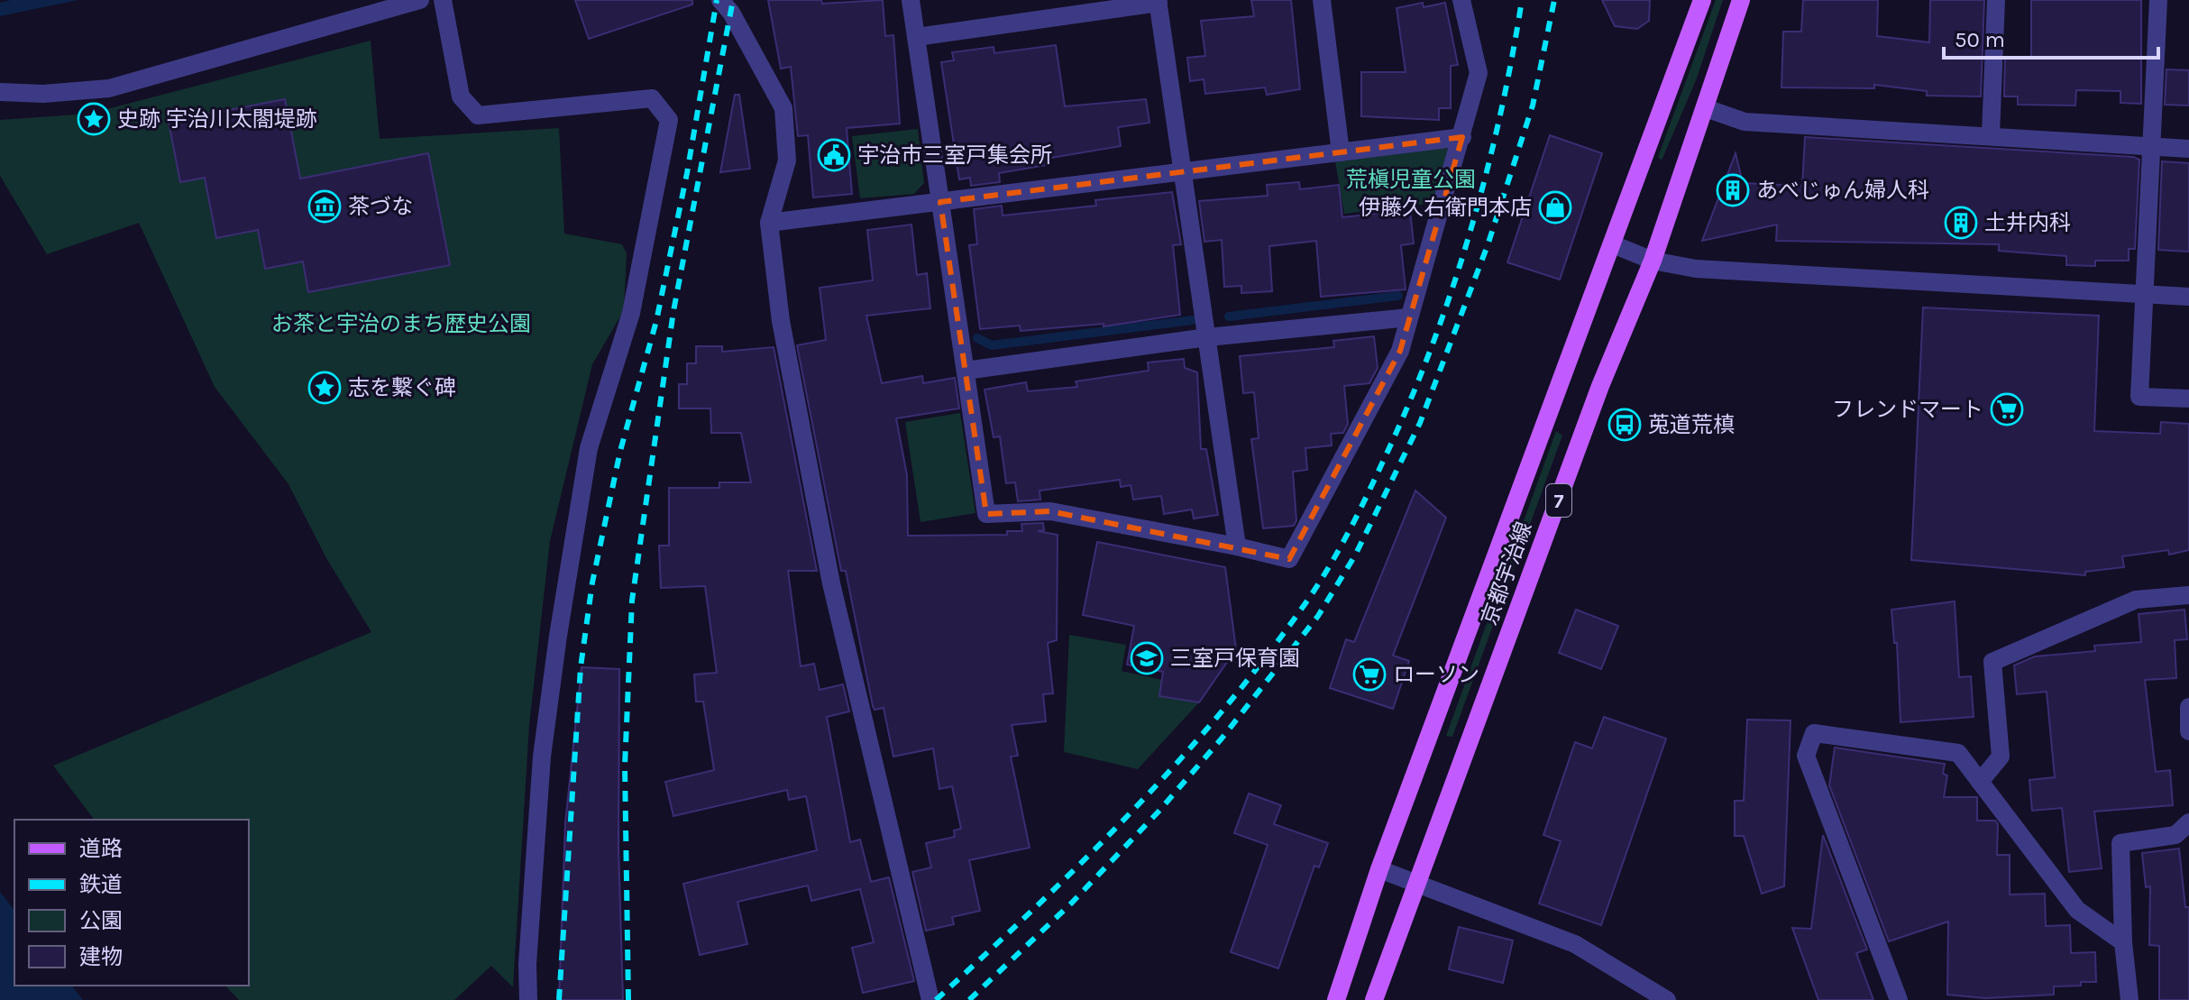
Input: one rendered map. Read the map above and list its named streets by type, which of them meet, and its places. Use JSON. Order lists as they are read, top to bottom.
{
  "streets": {
    "main road": ["7", "京都宇治線"]
  },
  "parks": ["荒槇児童公園", "お茶と宇治のまち歴史公園"],
  "places": {
    "place": ["史跡 宇治川太閤堤跡", "志を繋ぐ碑"],
    "public building": ["宇治市三室戸集会所"],
    "building": ["あべじゅん婦人科", "土井内科"],
    "museum": ["茶づな"],
    "shop": ["伊藤久右衛門本店"],
    "supermarket": ["フレンドマート", "ローソン"],
    "bus stop": ["莵道荒槙"],
    "school or university": ["三室戸保育園"]
  },
  "legend": [
    "道路",
    "鉄道",
    "公園",
    "建物"
  ],
  "scale_bar": "50 m"
}
